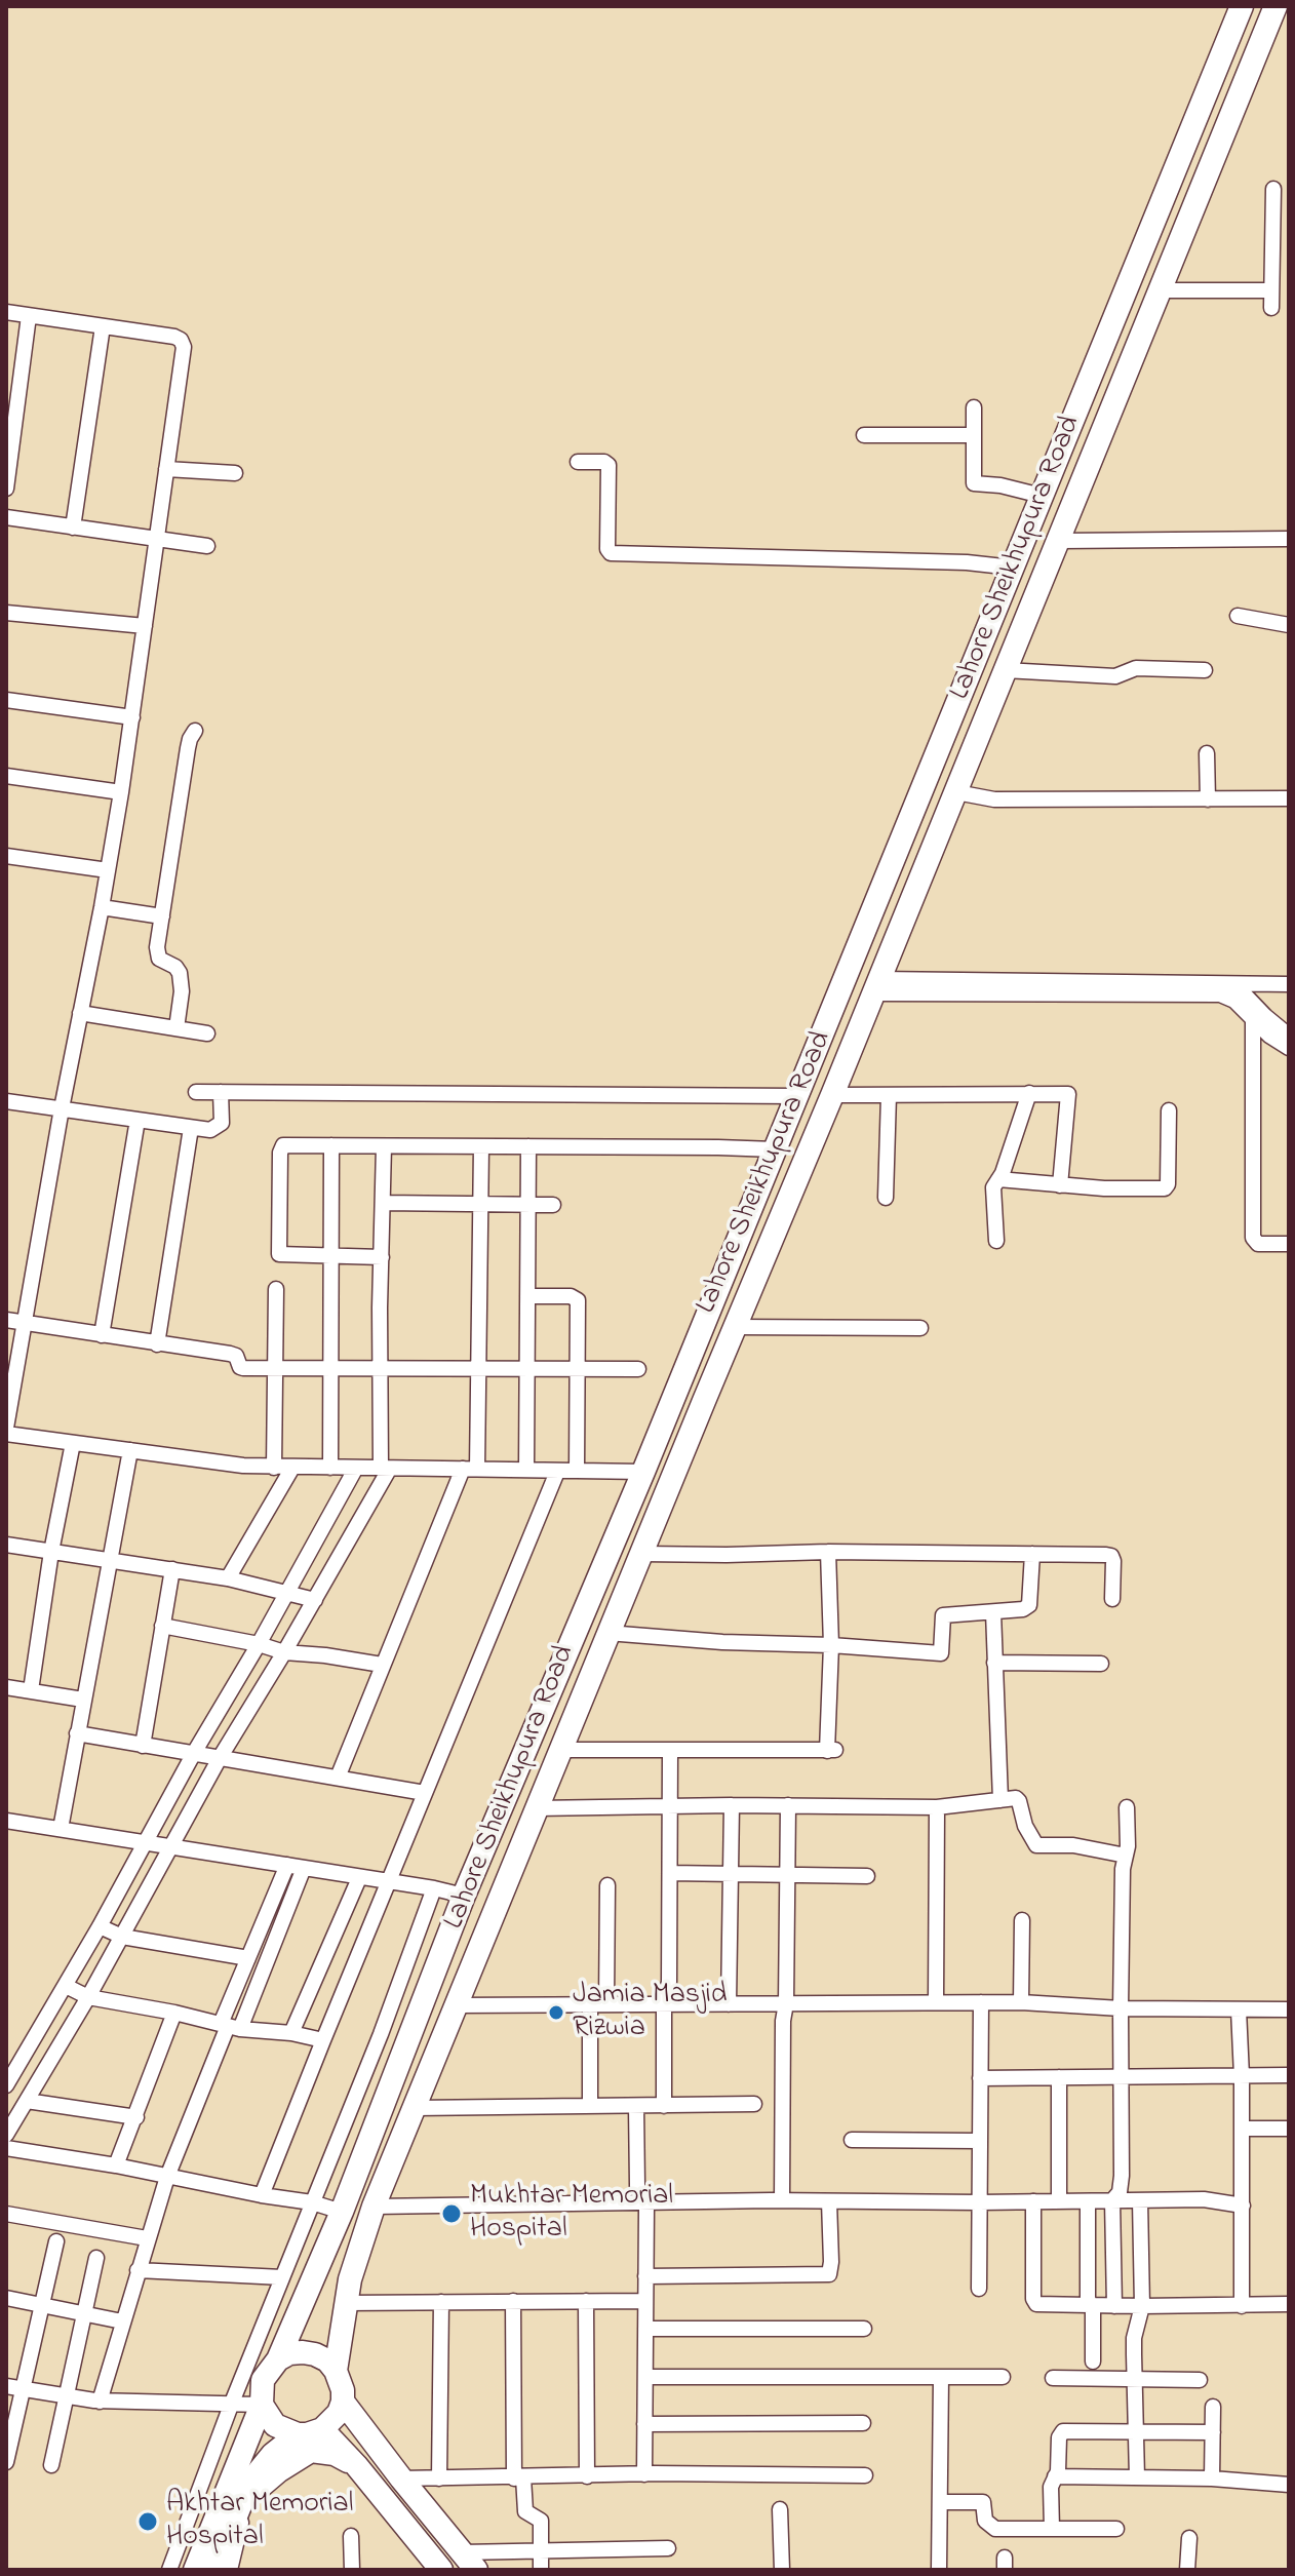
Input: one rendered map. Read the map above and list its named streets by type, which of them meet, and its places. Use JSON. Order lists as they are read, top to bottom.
{
  "streets": {
    "highway": ["Lahore Sheikhupura Road"]
  },
  "places": ["Jamia Masjid Rizwia", "Mukhtar Memorial Hospital", "Akhtar Memorial Hospital"]
}
